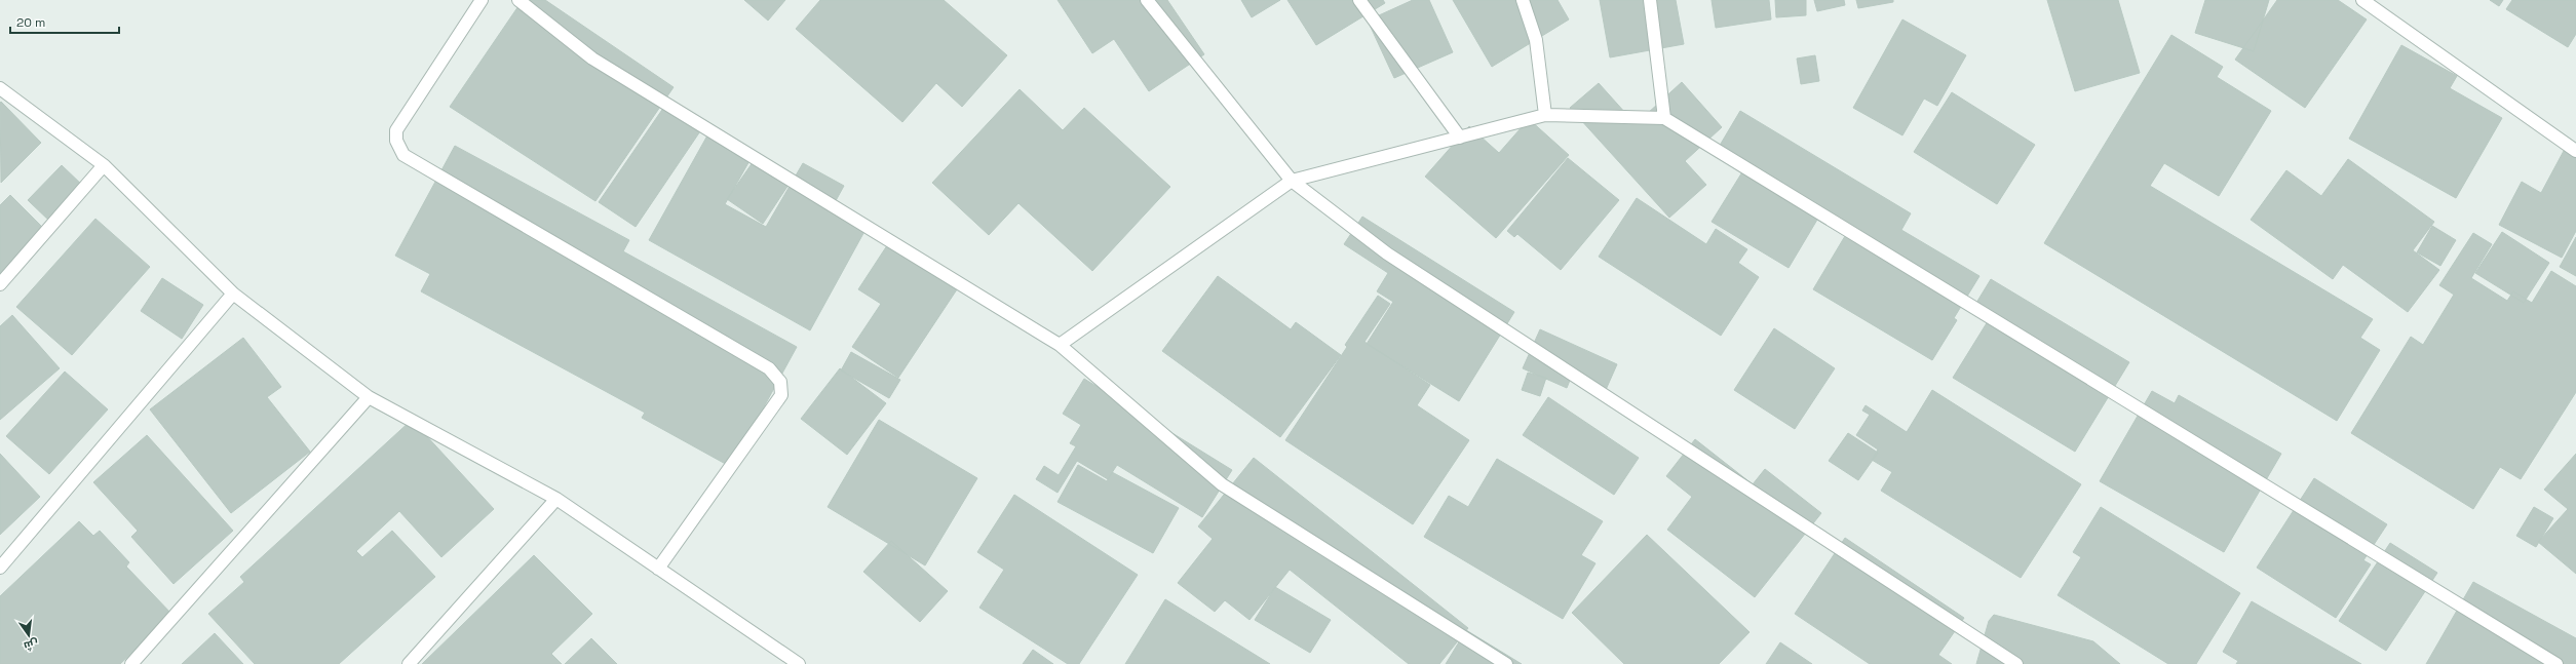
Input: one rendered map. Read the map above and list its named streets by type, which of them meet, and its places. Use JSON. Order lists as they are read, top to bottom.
{
  "scale_bar": "20 m",
  "north": "bottom"
}
